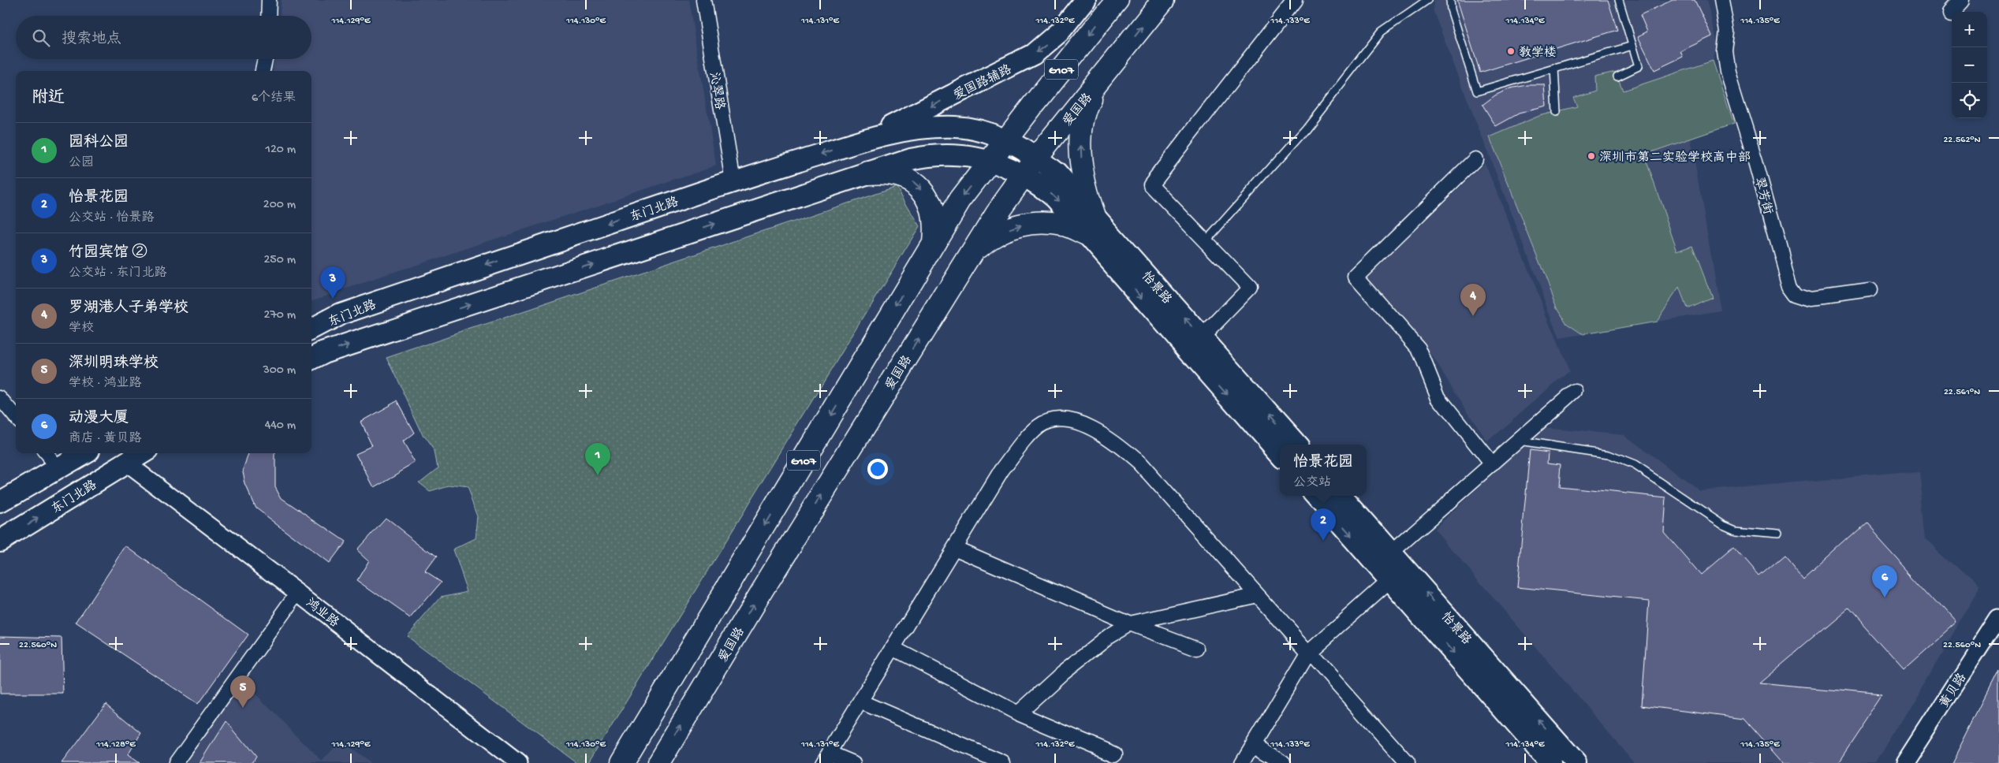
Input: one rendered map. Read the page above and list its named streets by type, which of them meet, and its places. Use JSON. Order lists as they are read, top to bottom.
{
  "streets": {
    "highway": ["G107", "爱国路"],
    "main road": ["爱国路辅路", "东门北路", "怡景路"],
    "street": [
      "沁翠路",
      "翠芳街",
      "鸿业路",
      "黄贝路"
    ]
  },
  "crossings": [
    ["G107", "东门北路"],
    ["G107", "怡景路"],
    ["爱国路辅路", "东门北路"],
    ["沁翠路", "东门北路"],
    ["爱国路", "怡景路"],
    ["东门北路", "怡景路"],
    ["东门北路", "鸿业路"]
  ],
  "one_way": ["爱国路辅路"],
  "places": ["教学楼", "深圳市第二实验学校高中部"],
  "page": {
    "map_buttons": ["+", "−"],
    "search": "搜索地点",
    "heading": ["附近", "6个结果"],
    "list": [
      {
        "mark": "1",
        "name": "园科公园",
        "note": "公园",
        "value": "120 m"
      },
      {
        "mark": "2",
        "name": "怡景花园",
        "note": "公交站 · 怡景路",
        "value": "200 m"
      },
      {
        "mark": "3",
        "name": "竹园宾馆 ②",
        "note": "公交站 · 东门北路",
        "value": "250 m"
      },
      {
        "mark": "4",
        "name": "罗湖港人子弟学校",
        "note": "学校",
        "value": "270 m"
      },
      {
        "mark": "5",
        "name": "深圳明珠学校",
        "note": "学校 · 鸿业路",
        "value": "300 m"
      },
      {
        "mark": "6",
        "name": "动漫大厦",
        "note": "商店 · 黄贝路",
        "value": "440 m"
      }
    ],
    "pins": [
      "3",
      "4",
      "1",
      "2",
      "6",
      "5"
    ],
    "popup": ["怡景花园", "公交站"]
  },
  "coordinates": [
    "114.129°E",
    "114.130°E",
    "114.131°E",
    "114.132°E",
    "114.133°E",
    "114.134°E",
    "114.135°E",
    "22.562°N",
    "22.561°N",
    "22.560°N",
    "114.128°E"
  ]
}
